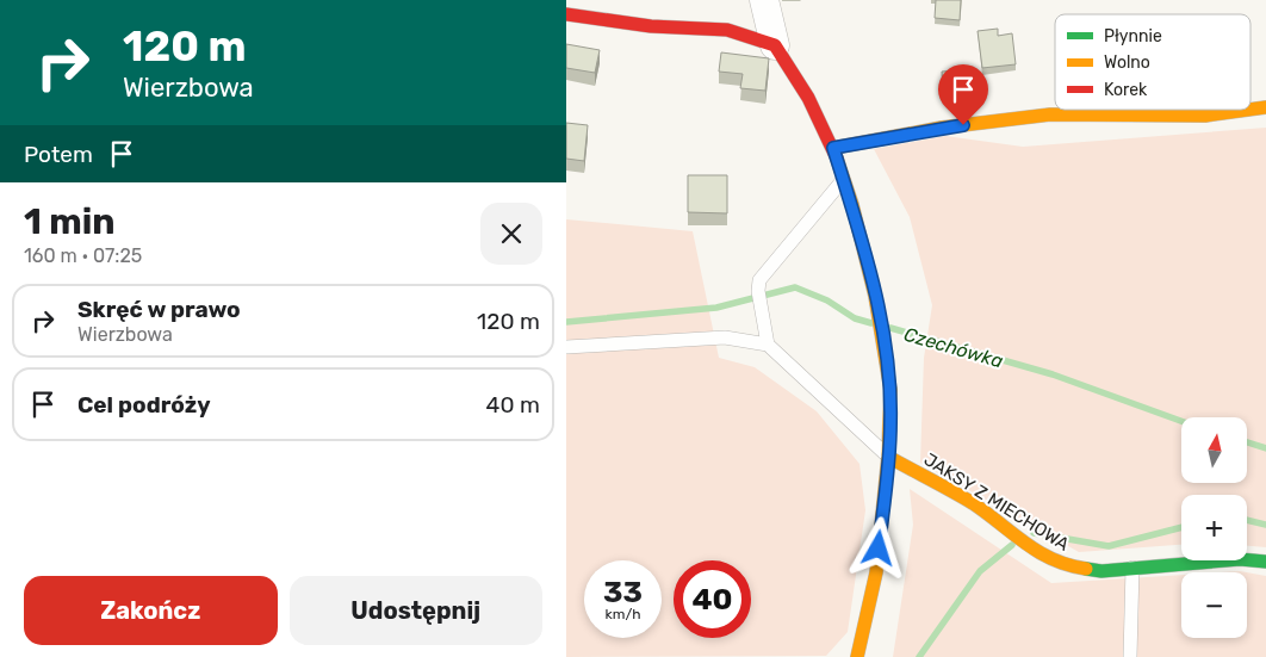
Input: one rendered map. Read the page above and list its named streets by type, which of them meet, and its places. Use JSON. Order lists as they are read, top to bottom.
{
  "streets": {
    "street": ["JAKSY Z MIECHOWA"]
  },
  "water": ["Czechówka"],
  "legend": ["Płynnie", "Wolno", "Korek"],
  "north": "top",
  "page": {
    "turn": ["120 m", "Wierzbowa"],
    "then": "Potem",
    "heading": ["1 min", "160 m · 07:25"],
    "list": [
      {
        "name": "Skręć w prawo",
        "note": "Wierzbowa",
        "value": "120 m"
      },
      {
        "name": "Cel podróży",
        "value": "40 m"
      }
    ],
    "map_buttons": ["+", "−"],
    "speed": "33 km/h",
    "limit": "40",
    "buttons": ["Zakończ", "Udostępnij"]
  }
}
